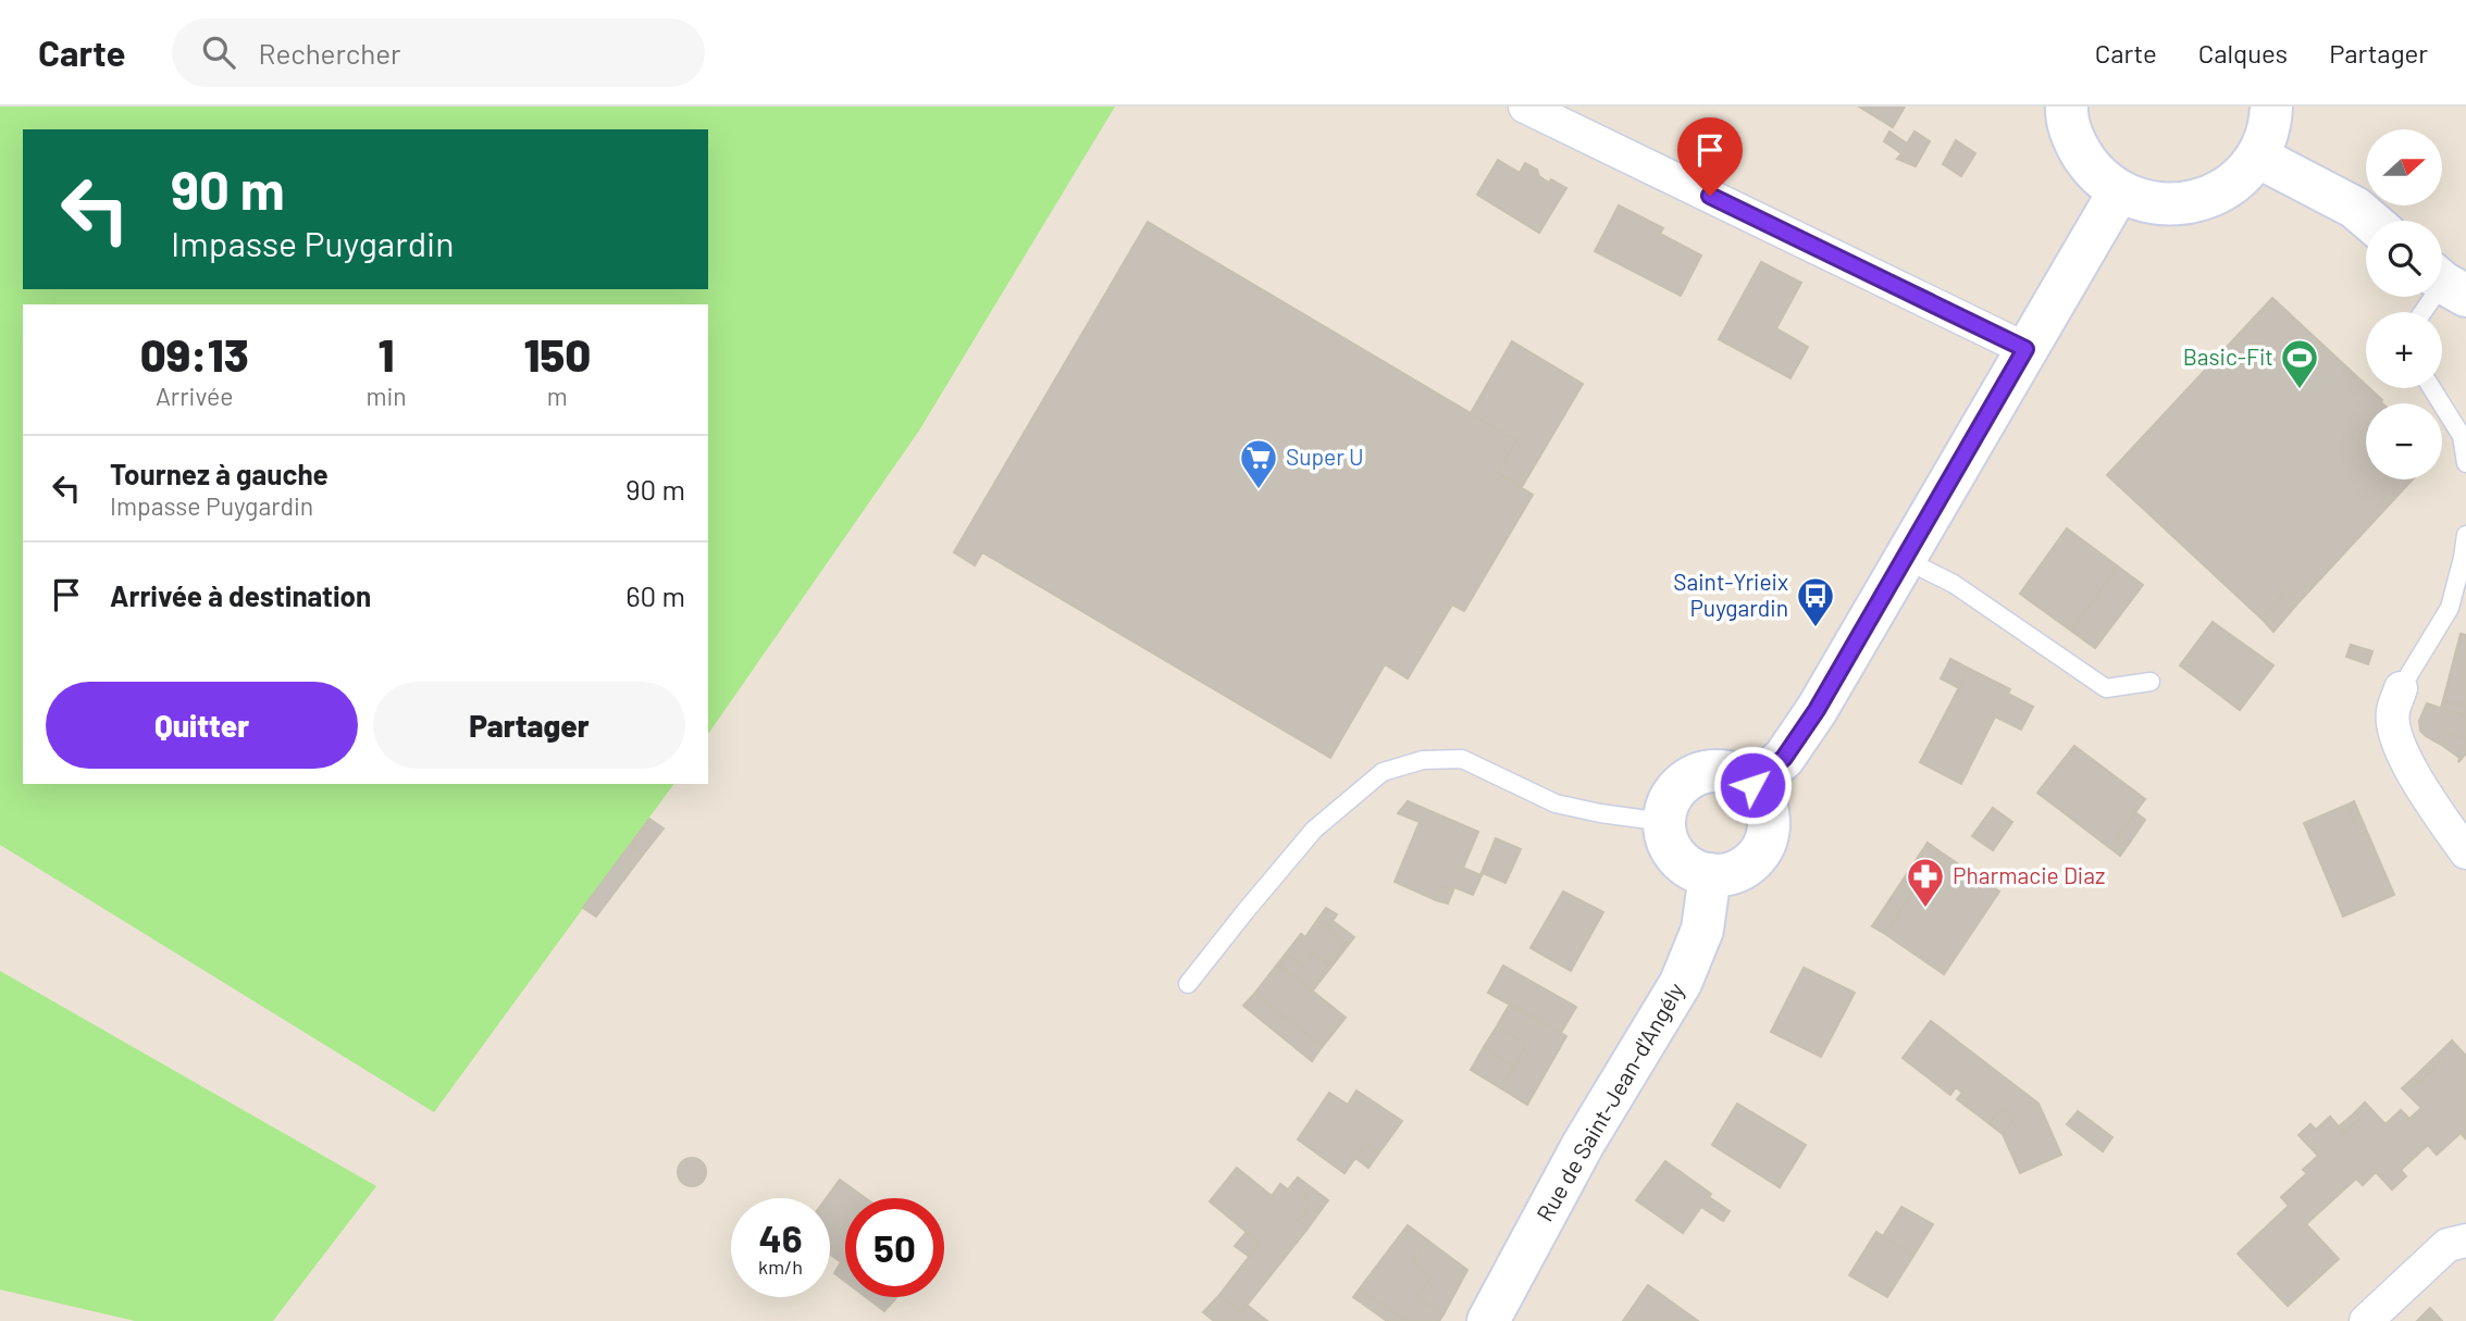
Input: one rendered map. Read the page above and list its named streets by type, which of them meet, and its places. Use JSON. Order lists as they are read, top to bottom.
{
  "streets": {
    "main road": ["Rue de Saint-Jean-d'Angély"]
  },
  "places": {
    "sports": ["Basic-Fit"],
    "supermarket": ["Super U"],
    "bus stop": ["Saint-Yrieix Puygardin"],
    "pharmacy": ["Pharmacie Diaz"]
  },
  "north": "right",
  "page": {
    "header": "Carte",
    "search": "Rechercher",
    "nav": ["Carte", "Calques", "Partager"],
    "map_buttons": ["+", "−"],
    "turn": ["90 m", "Impasse Puygardin"],
    "eta": [
      "09:13",
      "Arrivée",
      "1",
      "min",
      "150",
      "m"
    ],
    "list": [
      {
        "name": "Tournez à gauche",
        "note": "Impasse Puygardin",
        "value": "90 m"
      },
      {
        "name": "Arrivée à destination",
        "value": "60 m"
      }
    ],
    "buttons": ["Quitter", "Partager"],
    "speed": "46 km/h",
    "limit": "50"
  }
}
